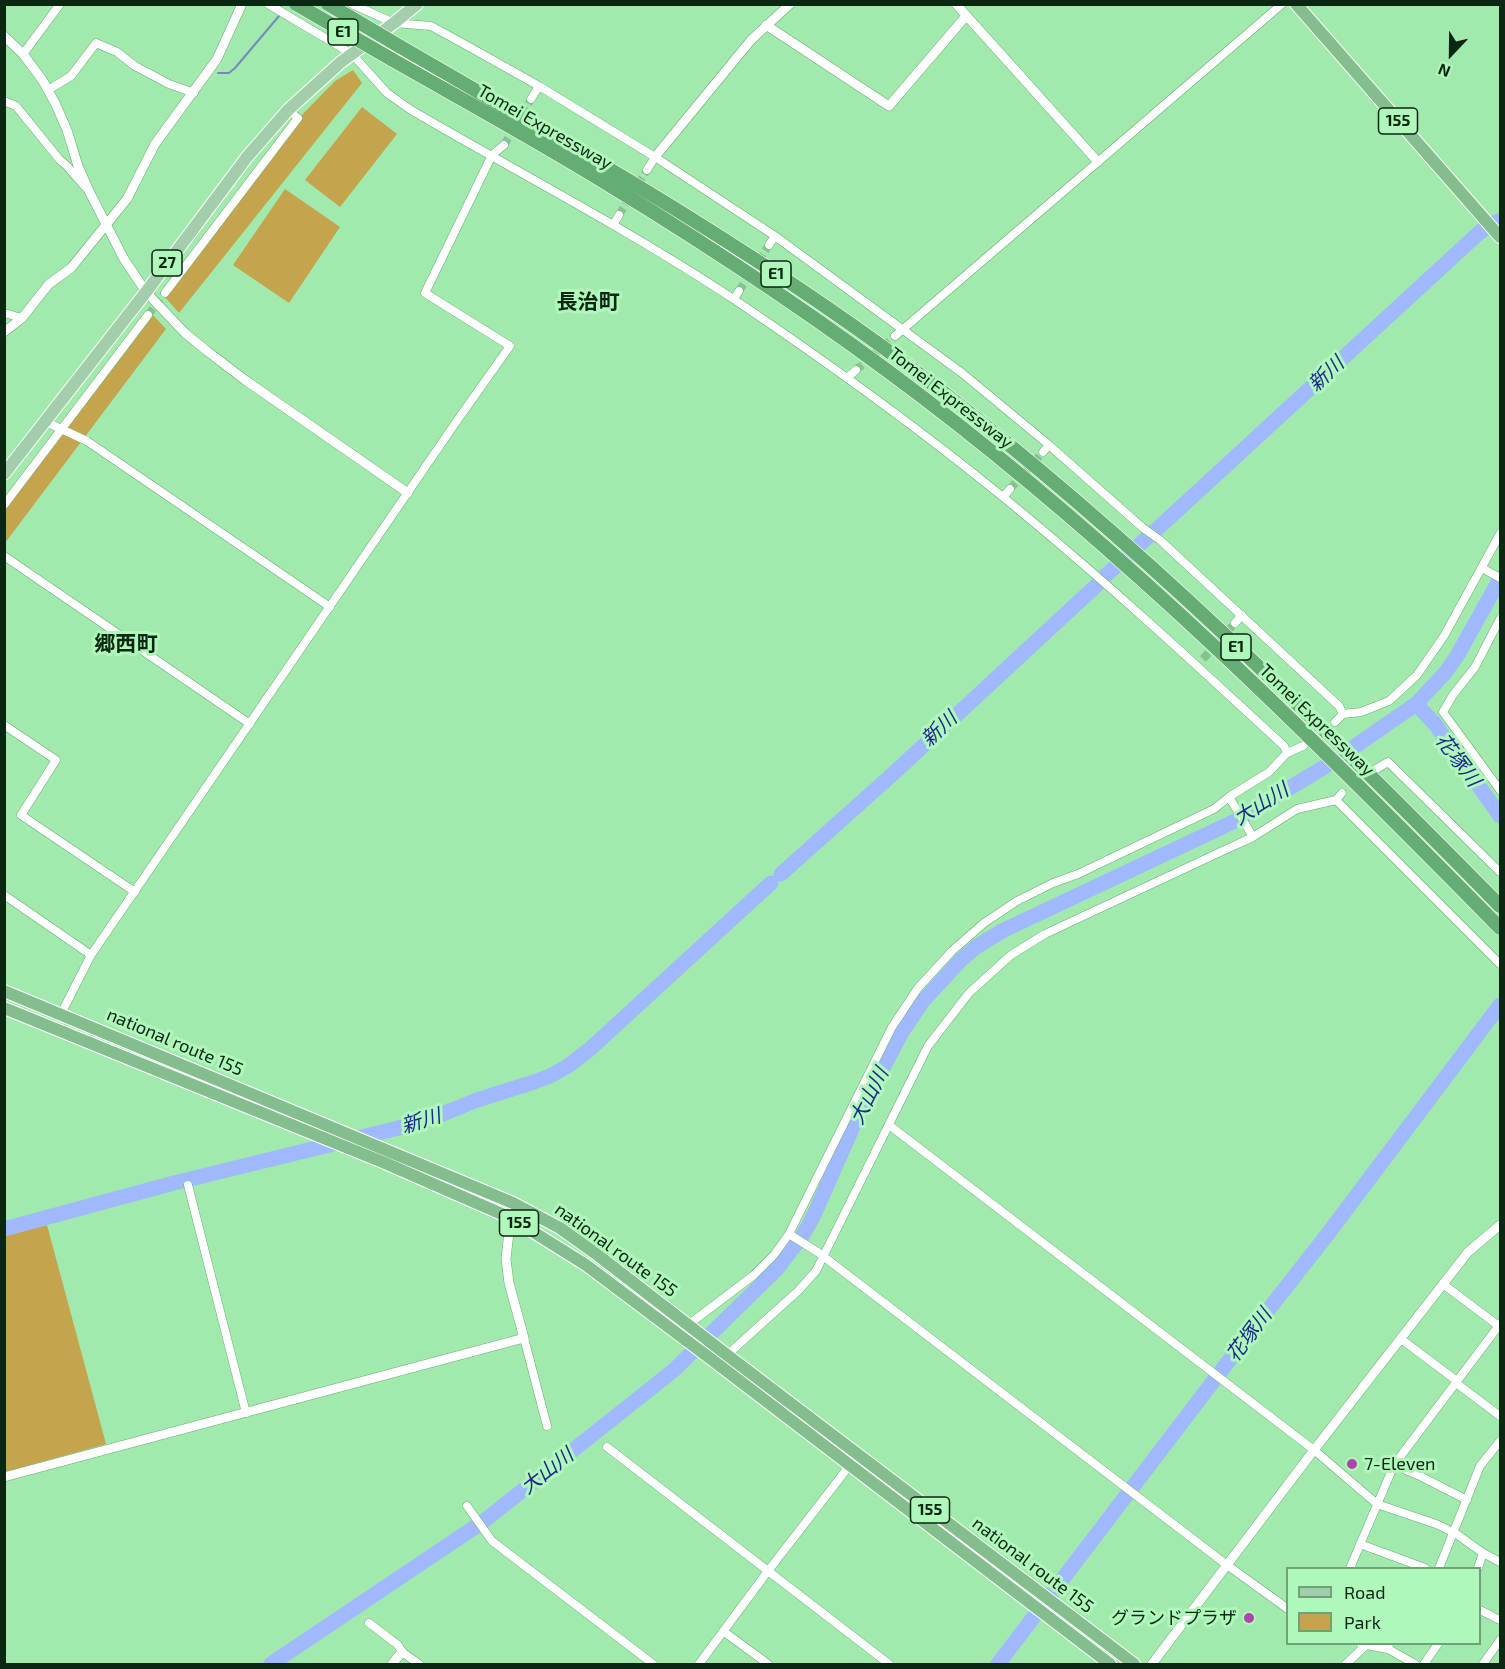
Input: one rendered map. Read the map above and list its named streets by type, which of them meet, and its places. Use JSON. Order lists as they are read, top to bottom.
{
  "streets": {
    "highway": [
      "E1",
      "155",
      "Tomei Expressway",
      "national route 155"
    ],
    "main road": ["27"]
  },
  "districts": ["長治町", "郷西町"],
  "water": ["新川", "花塚川", "大山川"],
  "places": ["7-Eleven", "グランドプラザ"],
  "legend": ["Road", "Park"],
  "north": "bottom"
}
